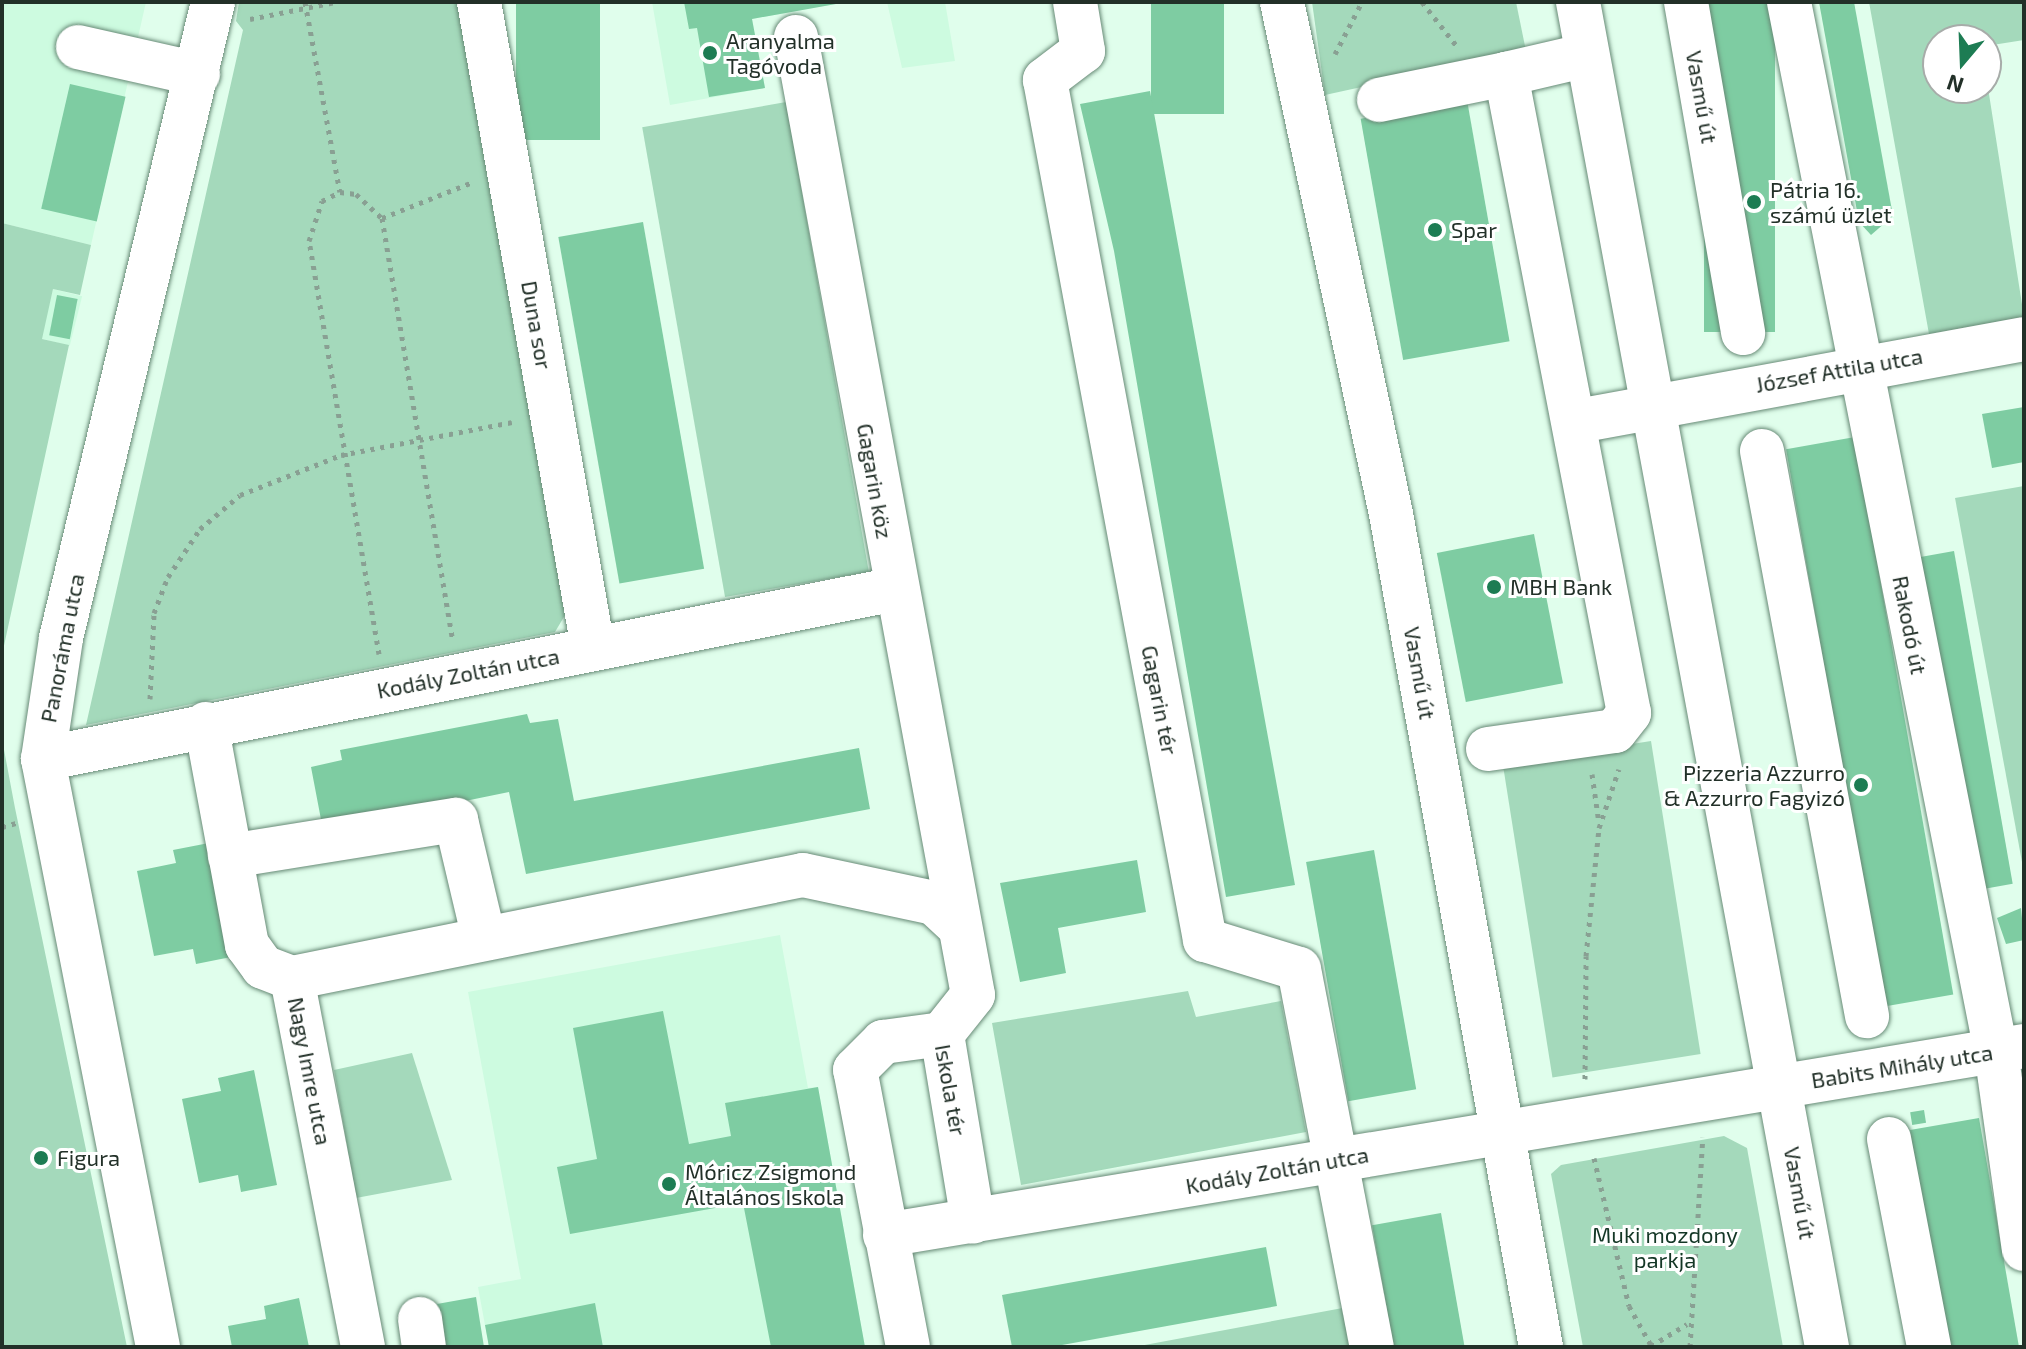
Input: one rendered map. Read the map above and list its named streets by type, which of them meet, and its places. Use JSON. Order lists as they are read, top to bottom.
{
  "streets": {
    "street": [
      "Vasmű út",
      "Duna sor",
      "József Attila utca",
      "Gagarin köz",
      "Rakodó út",
      "Panoráma utca",
      "Kodály Zoltán utca",
      "Gagarin tér",
      "Babits Mihály utca",
      "Nagy Imre utca",
      "Iskola tér"
    ]
  },
  "crossings": [
    ["Vasmű út", "József Attila utca"],
    ["Vasmű út", "Kodály Zoltán utca"],
    ["Vasmű út", "Babits Mihály utca"],
    ["Duna sor", "Kodály Zoltán utca"],
    ["József Attila utca", "Rakodó út"],
    ["Gagarin köz", "Kodály Zoltán utca"],
    ["Rakodó út", "Babits Mihály utca"],
    ["Panoráma utca", "Kodály Zoltán utca"],
    ["Kodály Zoltán utca", "Gagarin tér"],
    ["Kodály Zoltán utca", "Babits Mihály utca"],
    ["Kodály Zoltán utca", "Nagy Imre utca"],
    ["Kodály Zoltán utca", "Iskola tér"]
  ],
  "parks": ["Muki mozdony parkja"],
  "places": [
    "Aranyalma Tagóvoda",
    "Pátria 16. számú üzlet",
    "Spar",
    "MBH Bank",
    "Pizzeria Azzurro & Azzurro Fagyizó",
    "Figura",
    "Móricz Zsigmond Általános Iskola"
  ],
  "north": "bottom"
}
